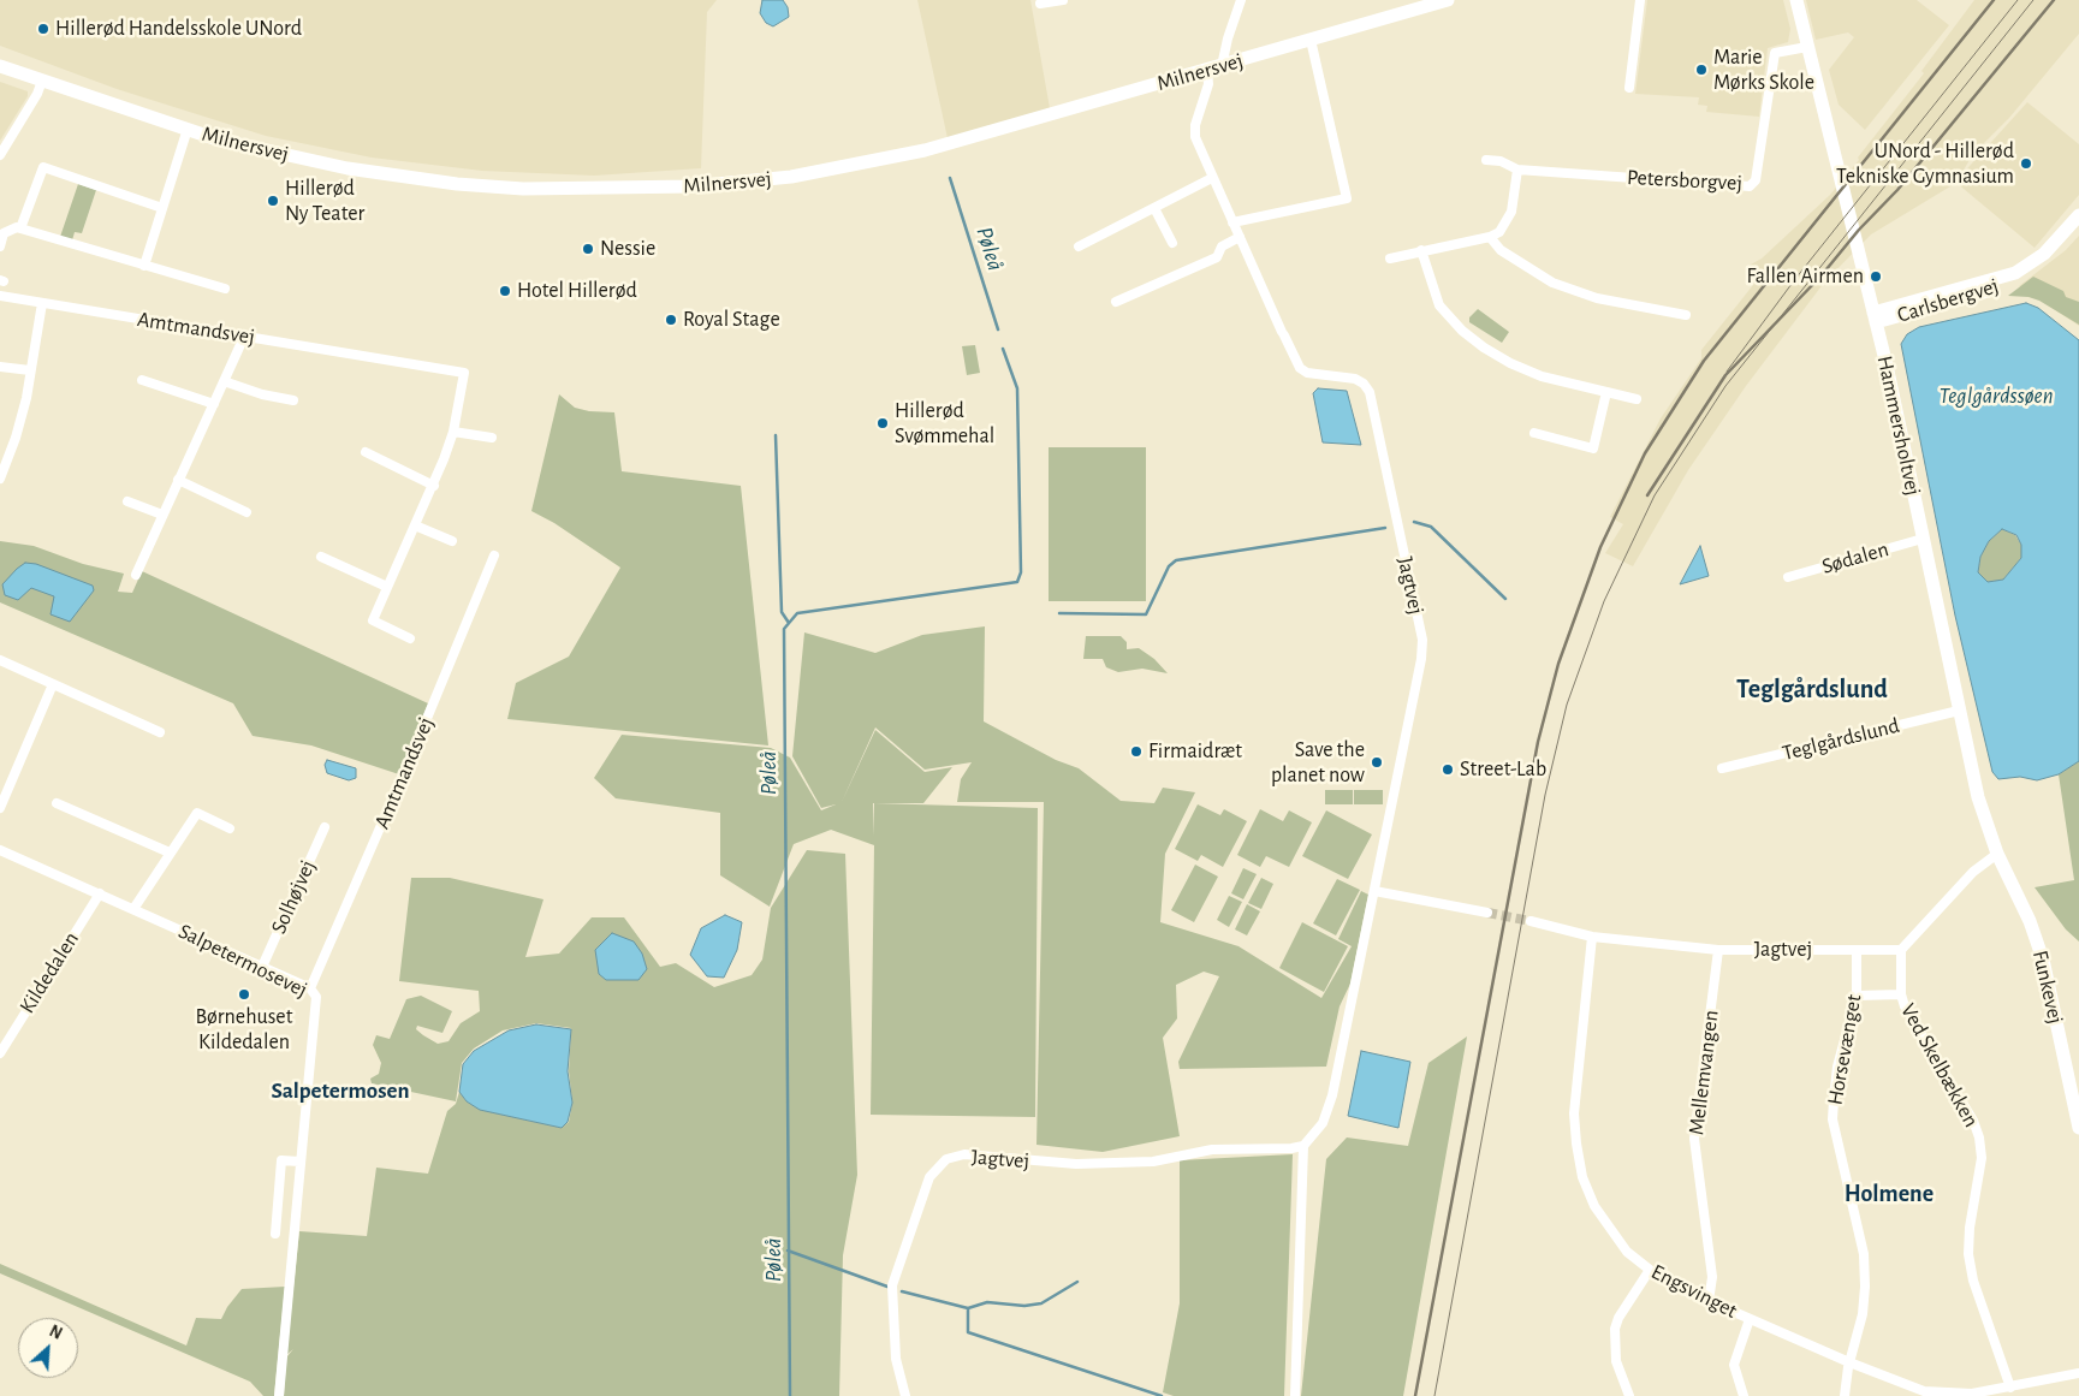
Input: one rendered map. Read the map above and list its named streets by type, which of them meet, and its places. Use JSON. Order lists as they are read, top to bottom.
{
  "streets": {
    "street": [
      "Milnersvej",
      "Petersborgvej",
      "Carlsbergvej",
      "Amtmandsvej",
      "Hammersholtvej",
      "Sødalen",
      "Jagtvej",
      "Teglgårdslund",
      "Solhøjvej",
      "Salpetermosevej",
      "Kildedalen",
      "Funkevej",
      "Horsevænget",
      "Ved Skelbækken",
      "Mellemvangen",
      "Engsvinget"
    ]
  },
  "crossings": [
    ["Petersborgvej", "Hammersholtvej"],
    ["Carlsbergvej", "Hammersholtvej"],
    ["Amtmandsvej", "Salpetermosevej"],
    ["Hammersholtvej", "Sødalen"],
    ["Hammersholtvej", "Teglgårdslund"],
    ["Hammersholtvej", "Funkevej"],
    ["Jagtvej", "Horsevænget"],
    ["Jagtvej", "Ved Skelbækken"],
    ["Jagtvej", "Mellemvangen"],
    ["Jagtvej", "Engsvinget"],
    ["Solhøjvej", "Salpetermosevej"],
    ["Salpetermosevej", "Kildedalen"],
    ["Horsevænget", "Engsvinget"],
    ["Ved Skelbækken", "Engsvinget"],
    ["Mellemvangen", "Engsvinget"]
  ],
  "districts": ["Teglgårdslund", "Salpetermosen", "Holmene"],
  "water": ["Pøleå", "Teglgårdssøen"],
  "places": [
    "Hillerød Handelsskole UNord",
    "Marie Mørks Skole",
    "UNord - Hillerød Tekniske Gymnasium",
    "Hillerød Ny Teater",
    "Nessie",
    "Fallen Airmen",
    "Hotel Hillerød",
    "Royal Stage",
    "Hillerød Svømmehal",
    "Firmaidræt",
    "Save the planet now",
    "Street-Lab",
    "Børnehuset Kildedalen"
  ],
  "north": "top right"
}
